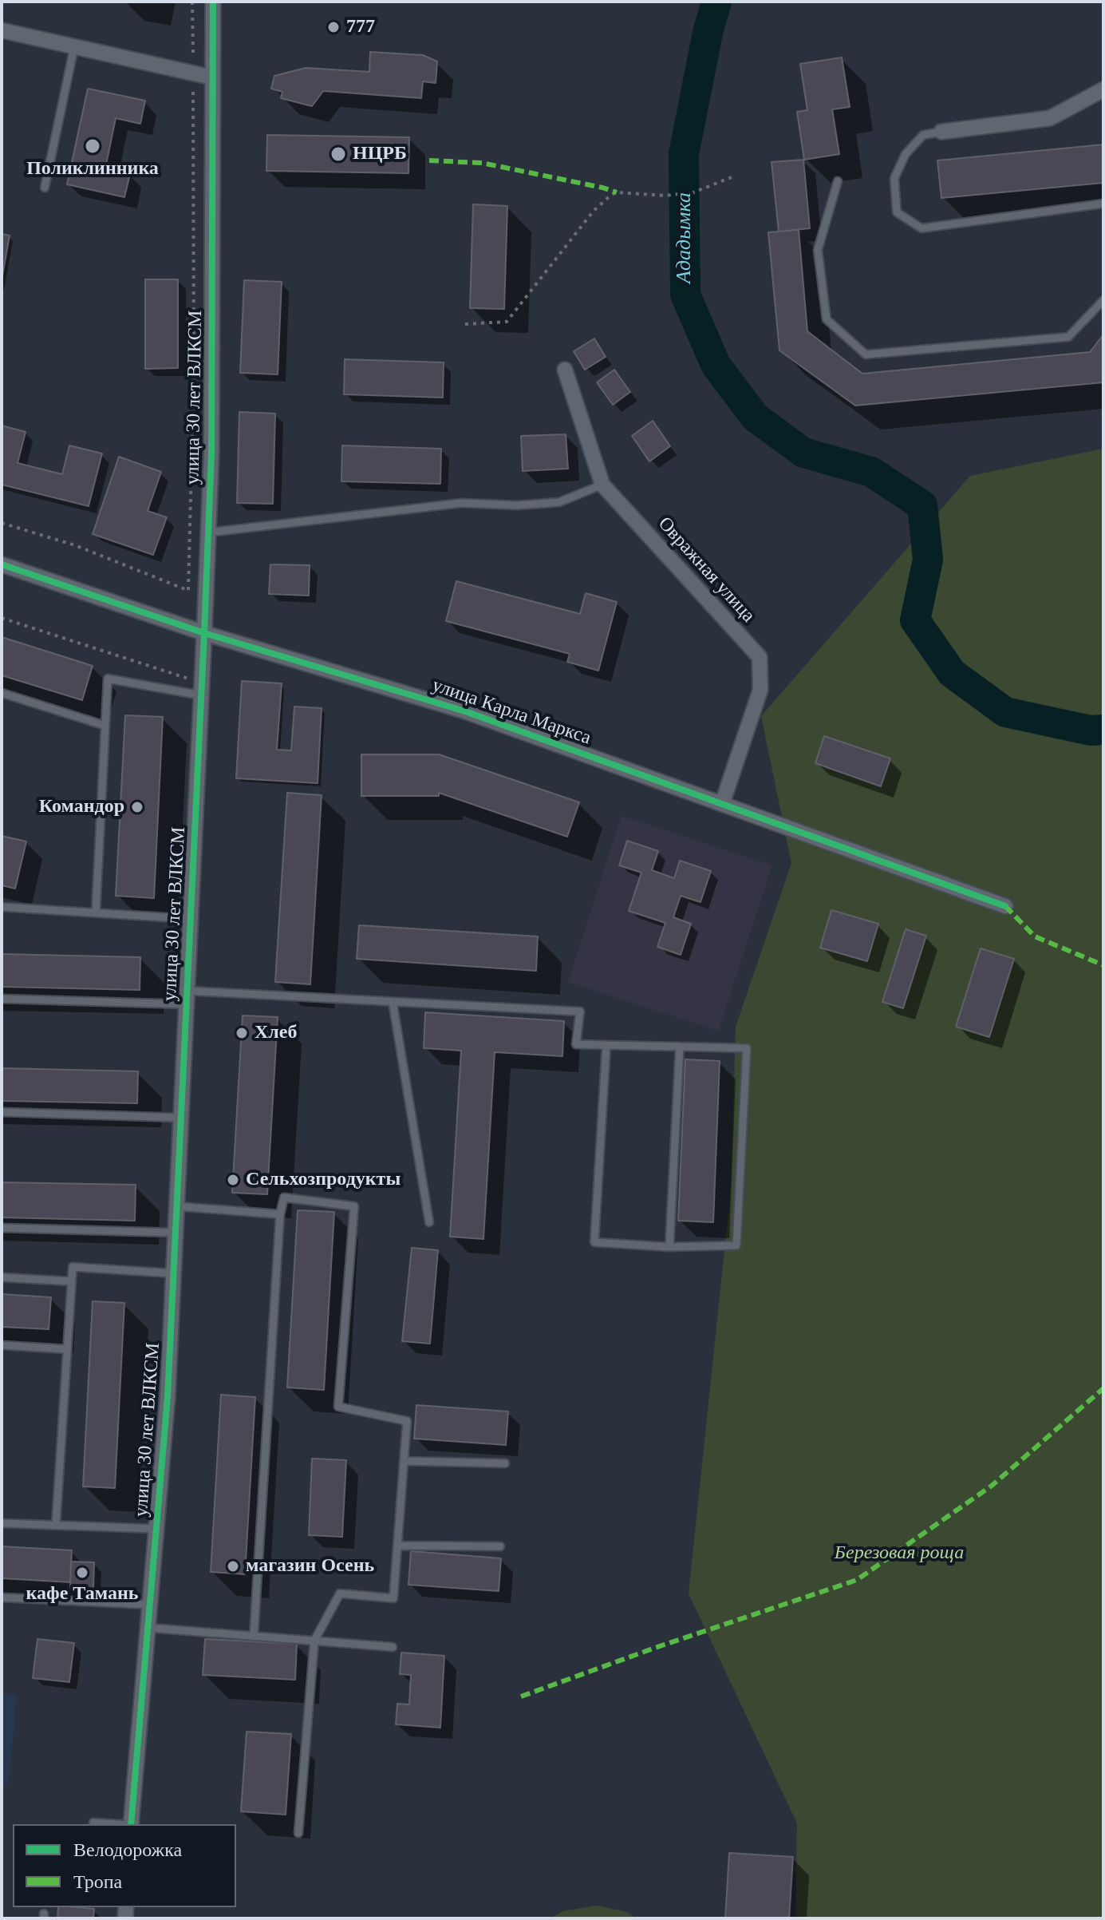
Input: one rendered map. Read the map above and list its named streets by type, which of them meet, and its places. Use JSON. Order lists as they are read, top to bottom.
{
  "streets": {
    "street": ["улица 30 лет ВЛКСМ", "Овражная улица", "улица Карла Маркса"]
  },
  "crossings": [
    ["улица 30 лет ВЛКСМ", "улица Карла Маркса"],
    ["Овражная улица", "улица Карла Маркса"]
  ],
  "water": ["Ададымка"],
  "parks": ["Березовая роща"],
  "places": [
    "777",
    "Поликлинника",
    "НЦРБ",
    "Командор",
    "Хлеб",
    "Сельхозпродукты",
    "магазин Осень",
    "кафе Тамань"
  ],
  "legend": ["Велодорожка", "Тропа"]
}
